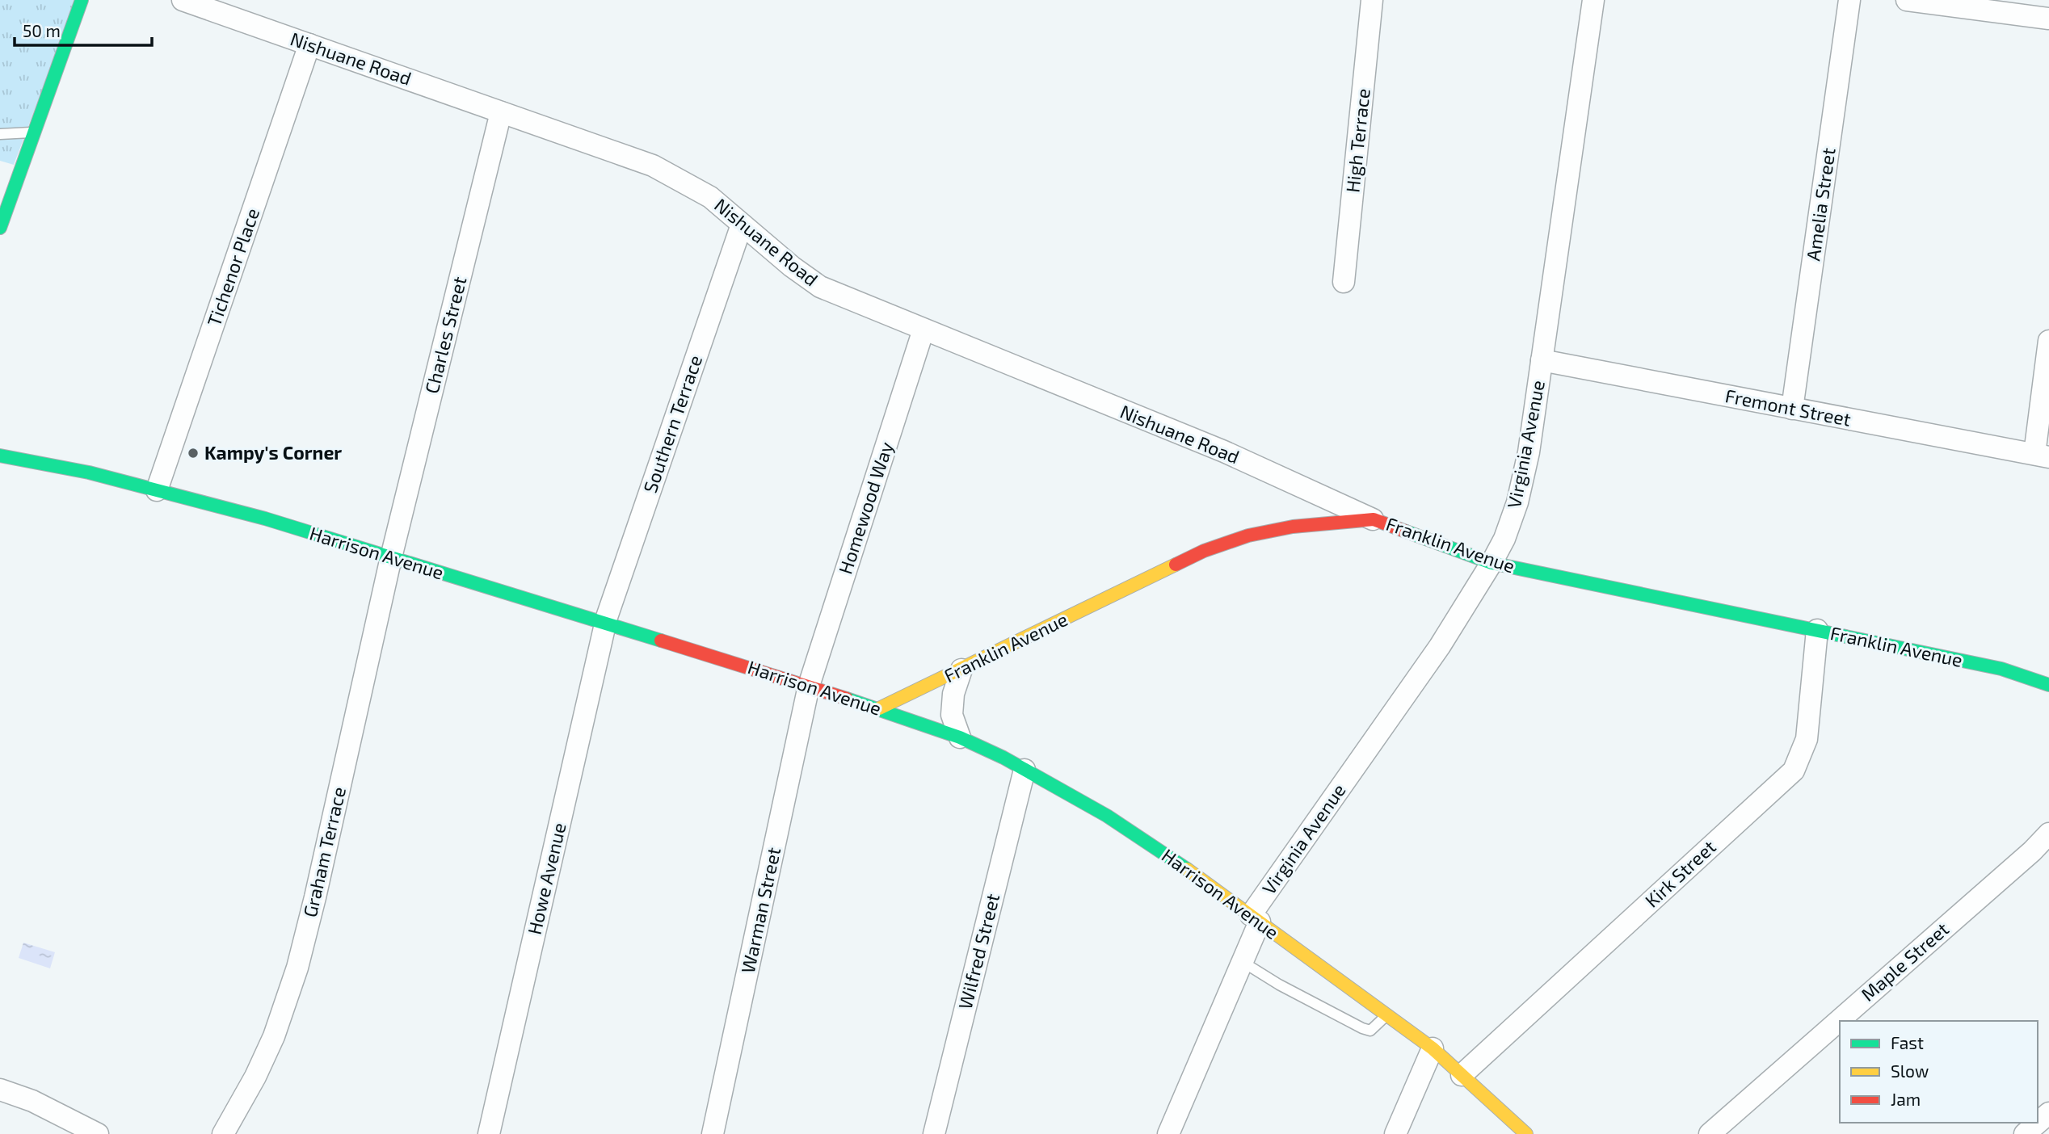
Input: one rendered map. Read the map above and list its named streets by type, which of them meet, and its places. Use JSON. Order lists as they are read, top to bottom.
{
  "streets": {
    "street": [
      "Nishuane Road",
      "High Terrace",
      "Amelia Street",
      "Tichenor Place",
      "Charles Street",
      "Fremont Street",
      "Southern Terrace",
      "Virginia Avenue",
      "Homewood Way",
      "Franklin Avenue",
      "Harrison Avenue",
      "Graham Terrace",
      "Kirk Street",
      "Howe Avenue",
      "Warman Street",
      "Wilfred Street",
      "Maple Street"
    ]
  },
  "crossings": [
    ["Nishuane Road", "Tichenor Place"],
    ["Nishuane Road", "Charles Street"],
    ["Nishuane Road", "Southern Terrace"],
    ["Nishuane Road", "Homewood Way"],
    ["Nishuane Road", "Franklin Avenue"],
    ["Amelia Street", "Fremont Street"],
    ["Tichenor Place", "Harrison Avenue"],
    ["Charles Street", "Harrison Avenue"],
    ["Charles Street", "Graham Terrace"],
    ["Fremont Street", "Virginia Avenue"],
    ["Southern Terrace", "Harrison Avenue"],
    ["Southern Terrace", "Howe Avenue"],
    ["Virginia Avenue", "Franklin Avenue"],
    ["Virginia Avenue", "Harrison Avenue"],
    ["Homewood Way", "Harrison Avenue"],
    ["Homewood Way", "Warman Street"],
    ["Franklin Avenue", "Harrison Avenue"],
    ["Franklin Avenue", "Kirk Street"],
    ["Harrison Avenue", "Graham Terrace"],
    ["Harrison Avenue", "Kirk Street"],
    ["Harrison Avenue", "Howe Avenue"],
    ["Harrison Avenue", "Warman Street"],
    ["Harrison Avenue", "Wilfred Street"]
  ],
  "places": ["Kampy's Corner"],
  "legend": ["Fast", "Slow", "Jam"],
  "scale_bar": "50 m"
}
